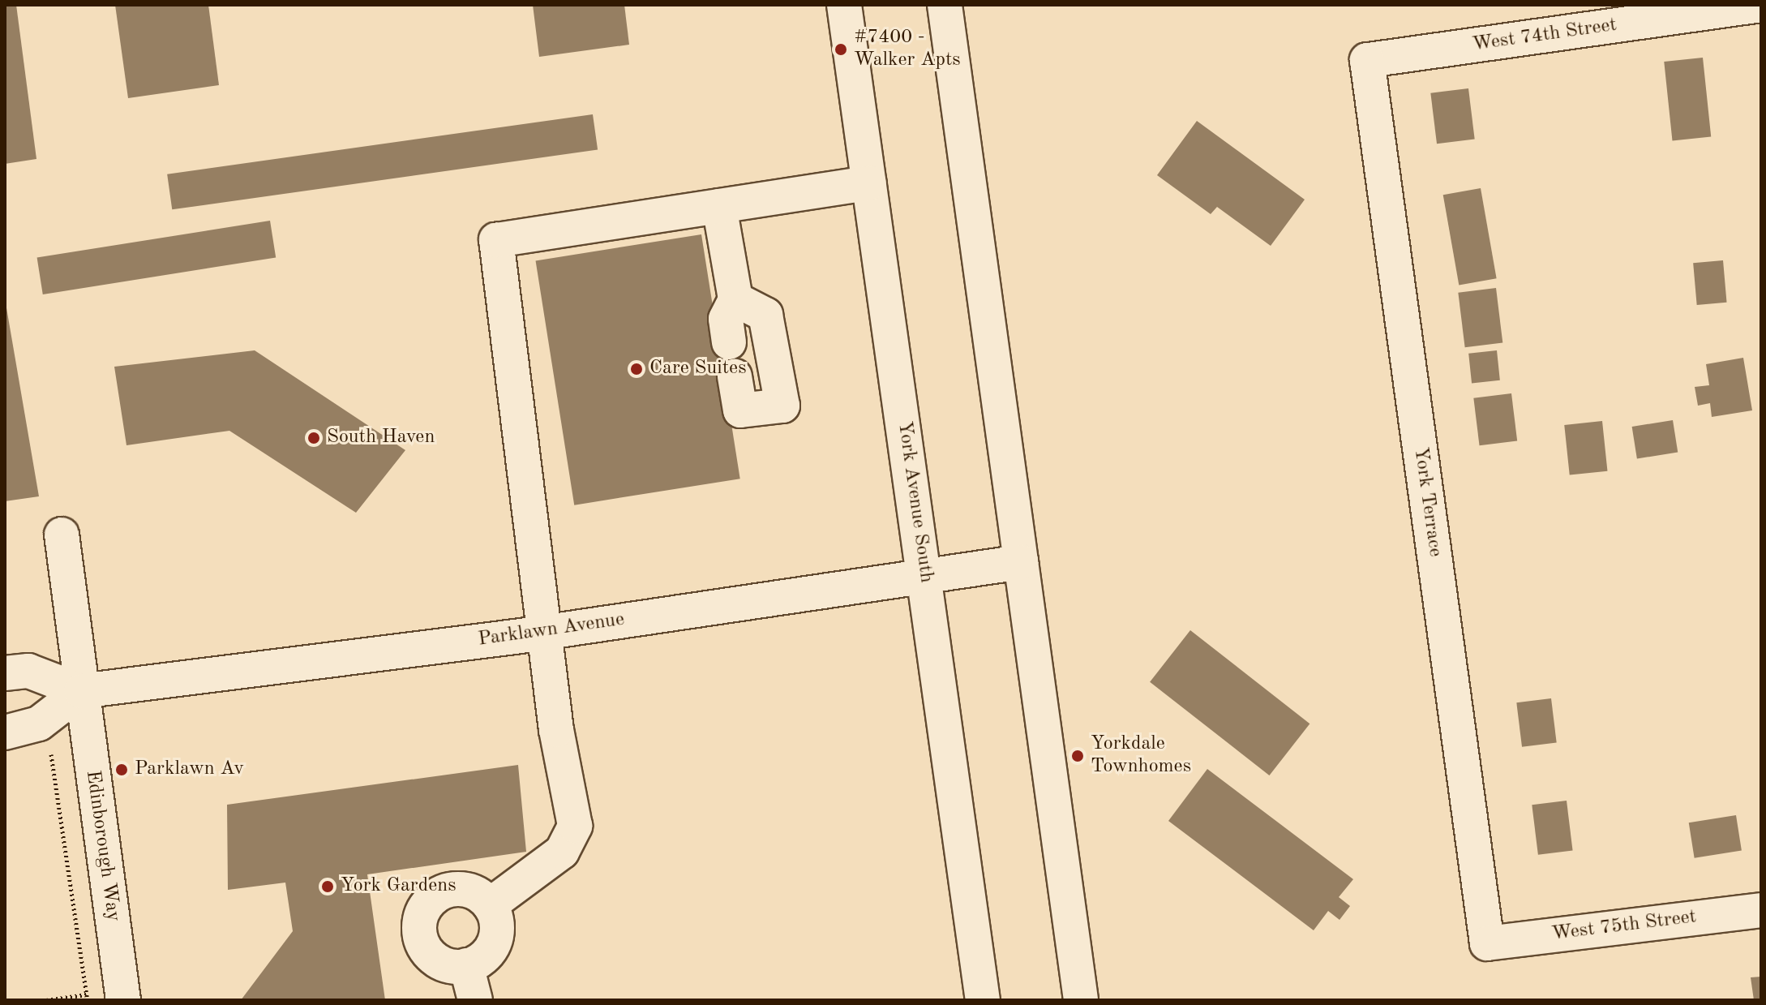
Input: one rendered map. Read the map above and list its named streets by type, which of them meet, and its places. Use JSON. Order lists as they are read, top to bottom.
{
  "streets": {
    "street": [
      "West 74th Street",
      "York Avenue South",
      "York Terrace",
      "Parklawn Avenue",
      "Edinborough Way",
      "West 75th Street"
    ]
  },
  "crossings": [
    ["West 74th Street", "York Terrace"],
    ["York Avenue South", "Parklawn Avenue"],
    ["York Terrace", "West 75th Street"],
    ["Parklawn Avenue", "Edinborough Way"]
  ],
  "places": [
    "#7400 - Walker Apts",
    "Care Suites",
    "South Haven",
    "Yorkdale Townhomes",
    "Parklawn Av",
    "York Gardens"
  ]
}
